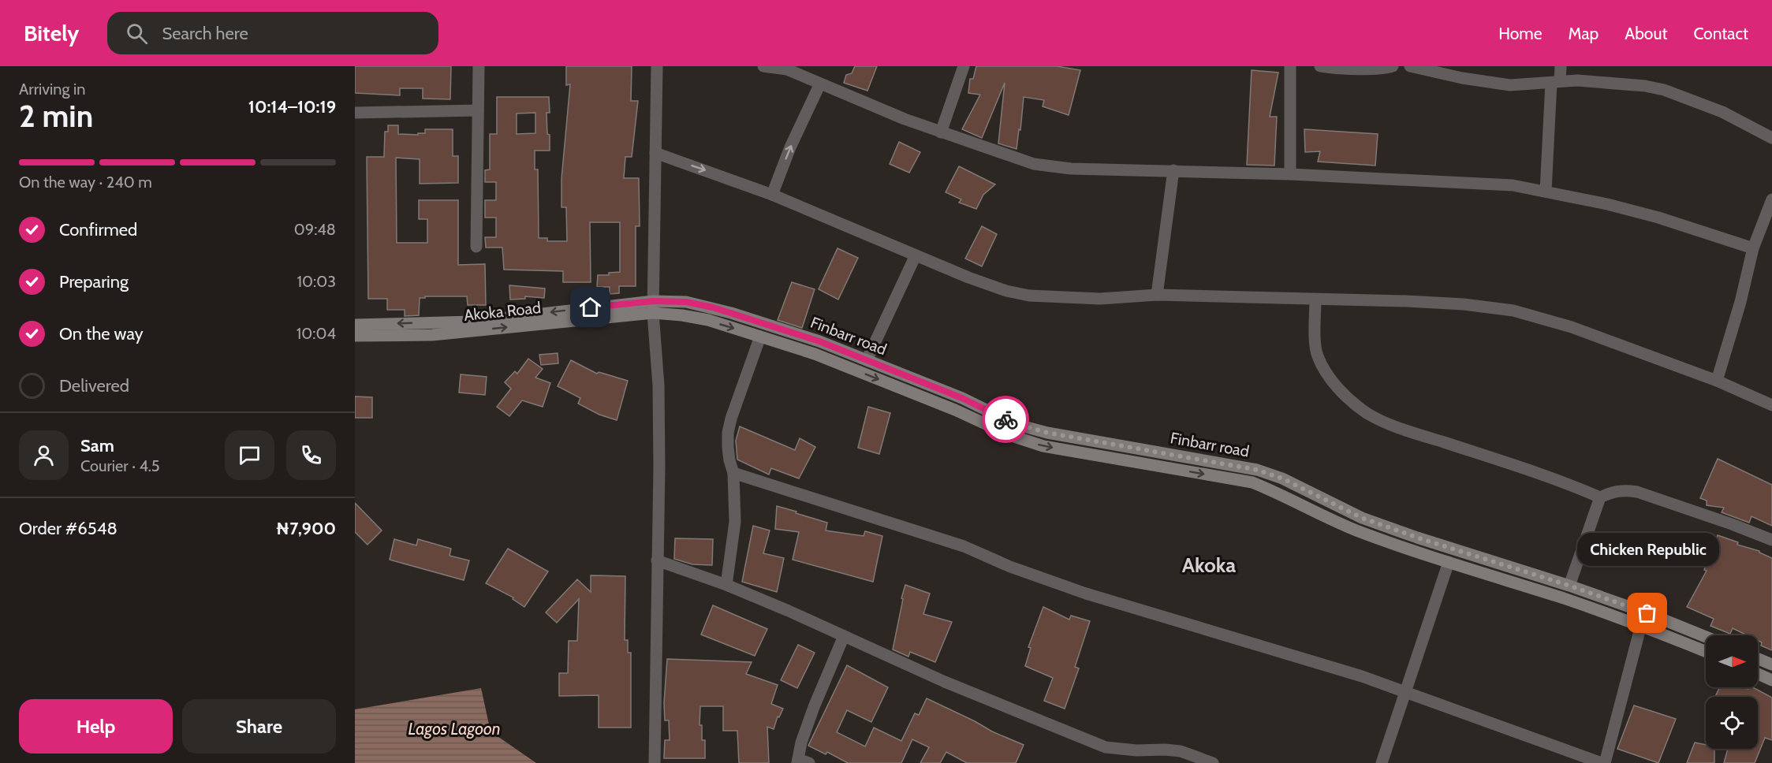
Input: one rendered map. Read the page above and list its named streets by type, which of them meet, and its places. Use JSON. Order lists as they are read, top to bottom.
{
  "streets": {
    "main road": ["Akoka Road", "Finbarr road"]
  },
  "crossings": [
    ["Akoka Road", "Finbarr road"]
  ],
  "districts": ["Akoka"],
  "water": ["Lagos Lagoon"],
  "places": ["Chicken Republic"],
  "north": "right",
  "page": {
    "header": "Bitely",
    "search": "Search here",
    "nav": [
      "Home",
      "Map",
      "About",
      "Contact"
    ],
    "heading": ["2 min", "Arriving in", "10:14–10:19"],
    "panel": [
      "Sam",
      "Courier · 4.5",
      "Order #6548",
      "₦7,900"
    ],
    "bar": "On the way · 240 m",
    "list": [
      ["Confirmed", "09:48"],
      ["Preparing", "10:03"],
      ["On the way", "10:04"],
      "Delivered"
    ],
    "bubble": "Chicken Republic",
    "buttons": ["Help", "Share"]
  }
}
